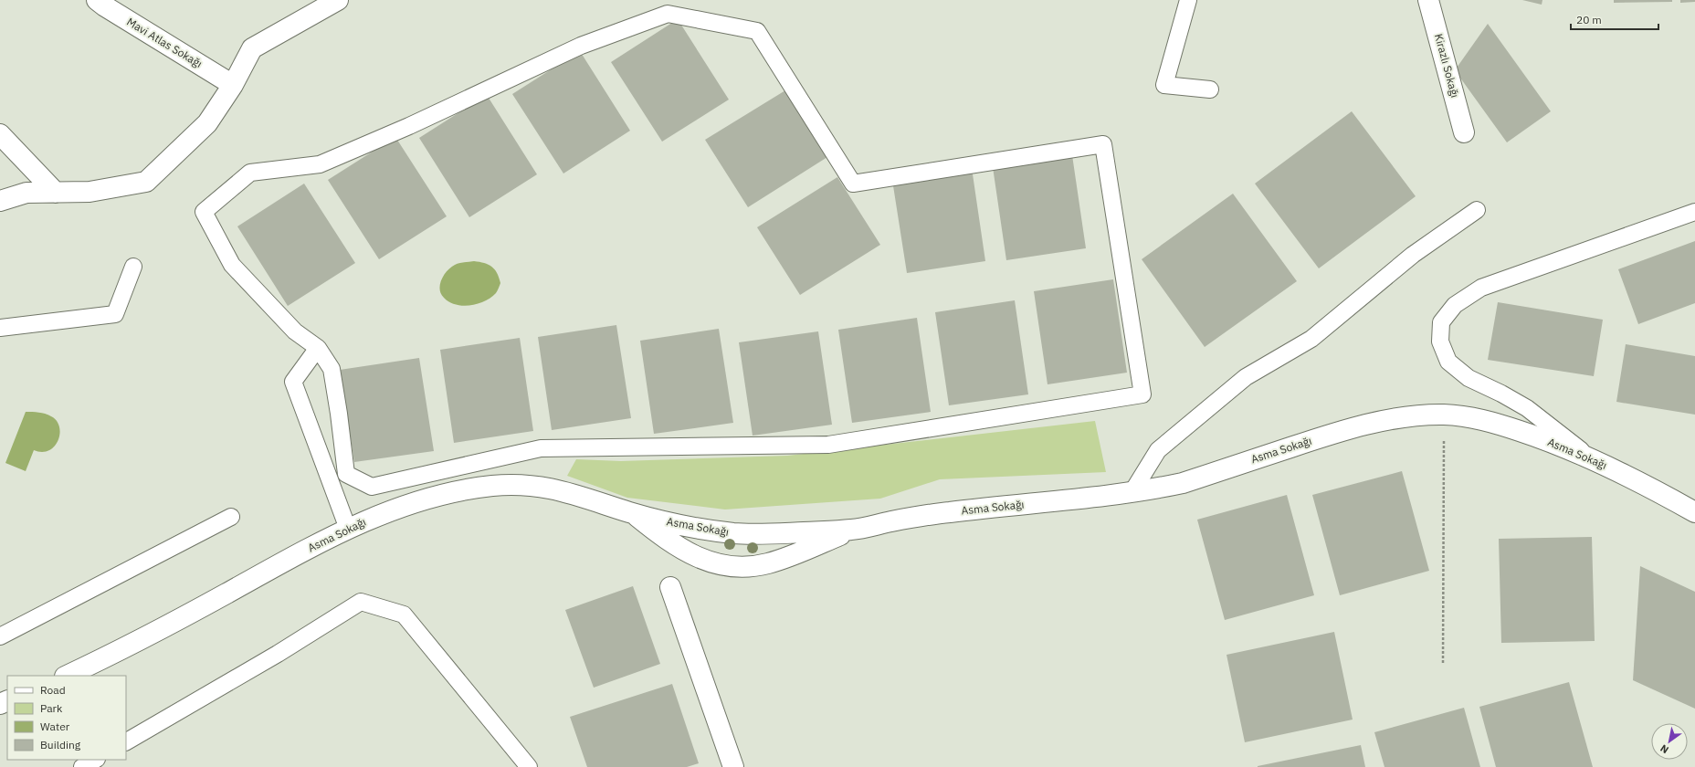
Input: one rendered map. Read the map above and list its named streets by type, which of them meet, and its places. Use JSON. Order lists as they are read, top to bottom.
{
  "streets": {
    "street": ["Mavi Atlas Sokağı", "Kirazlı Sokağı", "Asma Sokağı"]
  },
  "legend": [
    "Road",
    "Park",
    "Water",
    "Building"
  ],
  "scale_bar": "20 m",
  "north": "bottom left"
}
